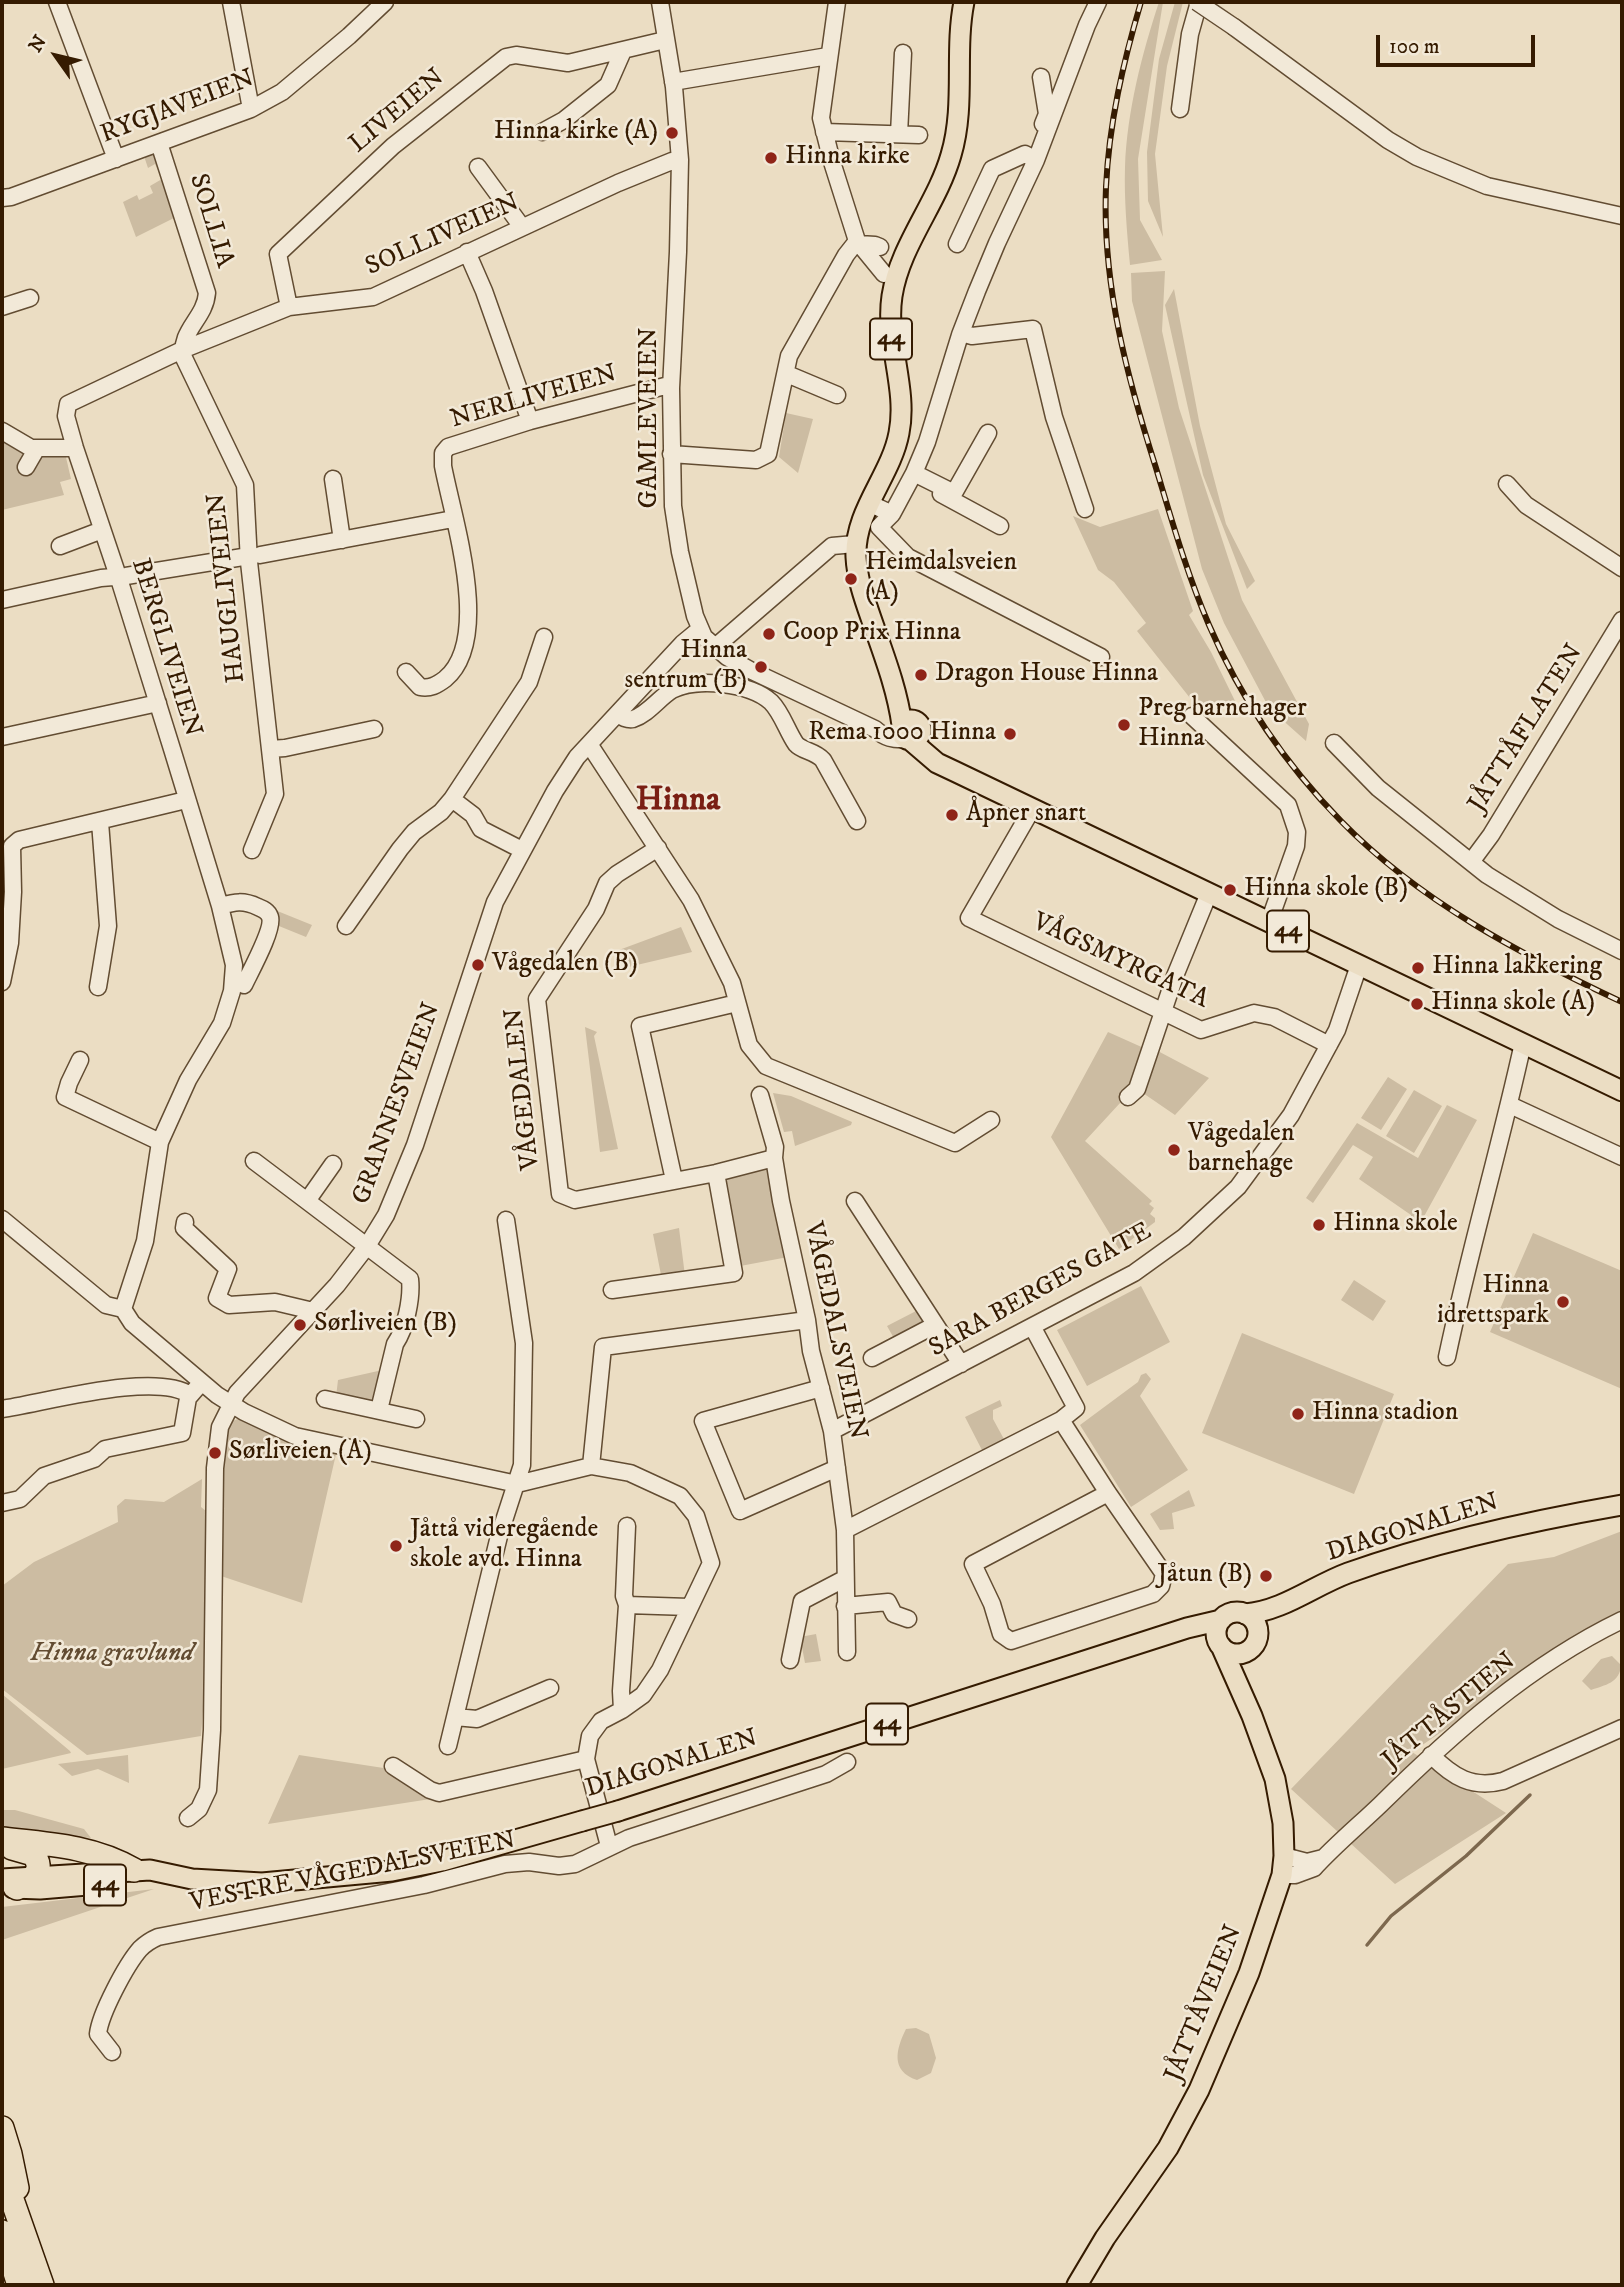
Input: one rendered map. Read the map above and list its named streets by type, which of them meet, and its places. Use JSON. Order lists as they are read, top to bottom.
{
  "streets": {
    "main road": ["44", "DIAGONALEN", "JÅTTÅVEIEN"],
    "street": [
      "RYGJAVEIEN",
      "LIVEIEN",
      "SOLLIA",
      "SOLLIVEIEN",
      "NERLIVEIEN",
      "GAMLEVEIEN",
      "HAUGLIVEIEN",
      "BERGLIVEIEN",
      "JÅTTÅFLATEN",
      "VÅGSMYRGATA",
      "VÅGEDALEN",
      "GRANNESVEIEN",
      "SARA BERGES GATE",
      "VÅGEDALSVEIEN",
      "JÅTTÅSTIEN",
      "VESTRE VÅGEDALSVEIEN"
    ]
  },
  "crossings": [
    ["RYGJAVEIEN", "SOLLIA"],
    ["LIVEIEN", "SOLLIVEIEN"],
    ["LIVEIEN", "GAMLEVEIEN"],
    ["SOLLIA", "SOLLIVEIEN"],
    ["SOLLIA", "HAUGLIVEIEN"],
    ["SOLLIVEIEN", "GAMLEVEIEN"],
    ["SOLLIVEIEN", "HAUGLIVEIEN"],
    ["SOLLIVEIEN", "BERGLIVEIEN"],
    ["44", "GAMLEVEIEN"],
    ["44", "VÅGSMYRGATA"],
    ["44", "SARA BERGES GATE"],
    ["44", "DIAGONALEN"],
    ["44", "JÅTTÅVEIEN"],
    ["NERLIVEIEN", "GAMLEVEIEN"],
    ["GAMLEVEIEN", "GRANNESVEIEN"],
    ["VÅGSMYRGATA", "SARA BERGES GATE"],
    ["VÅGEDALEN", "VÅGEDALSVEIEN"],
    ["SARA BERGES GATE", "VÅGEDALSVEIEN"],
    ["DIAGONALEN", "JÅTTÅVEIEN"],
    ["JÅTTÅSTIEN", "JÅTTÅVEIEN"]
  ],
  "districts": ["Hinna"],
  "parks": ["Hinna gravlund"],
  "places": [
    "Hinna kirke (A)",
    "Hinna kirke",
    "Heimdalsveien (A)",
    "Coop Prix Hinna",
    "Hinna sentrum (B)",
    "Dragon House Hinna",
    "Preg barnehager Hinna",
    "Rema 1000 Hinna",
    "Åpner snart",
    "Hinna skole (B)",
    "Vågedalen (B)",
    "Hinna lakkering",
    "Hinna skole (A)",
    "Vågedalen barnehage",
    "Hinna skole",
    "Hinna idrettspark",
    "Sørliveien (B)",
    "Hinna stadion",
    "Sørliveien (A)",
    "Jåttå videregående skole avd. Hinna",
    "Jåtun (B)"
  ],
  "scale_bar": "100 m",
  "north": "top left"
}
